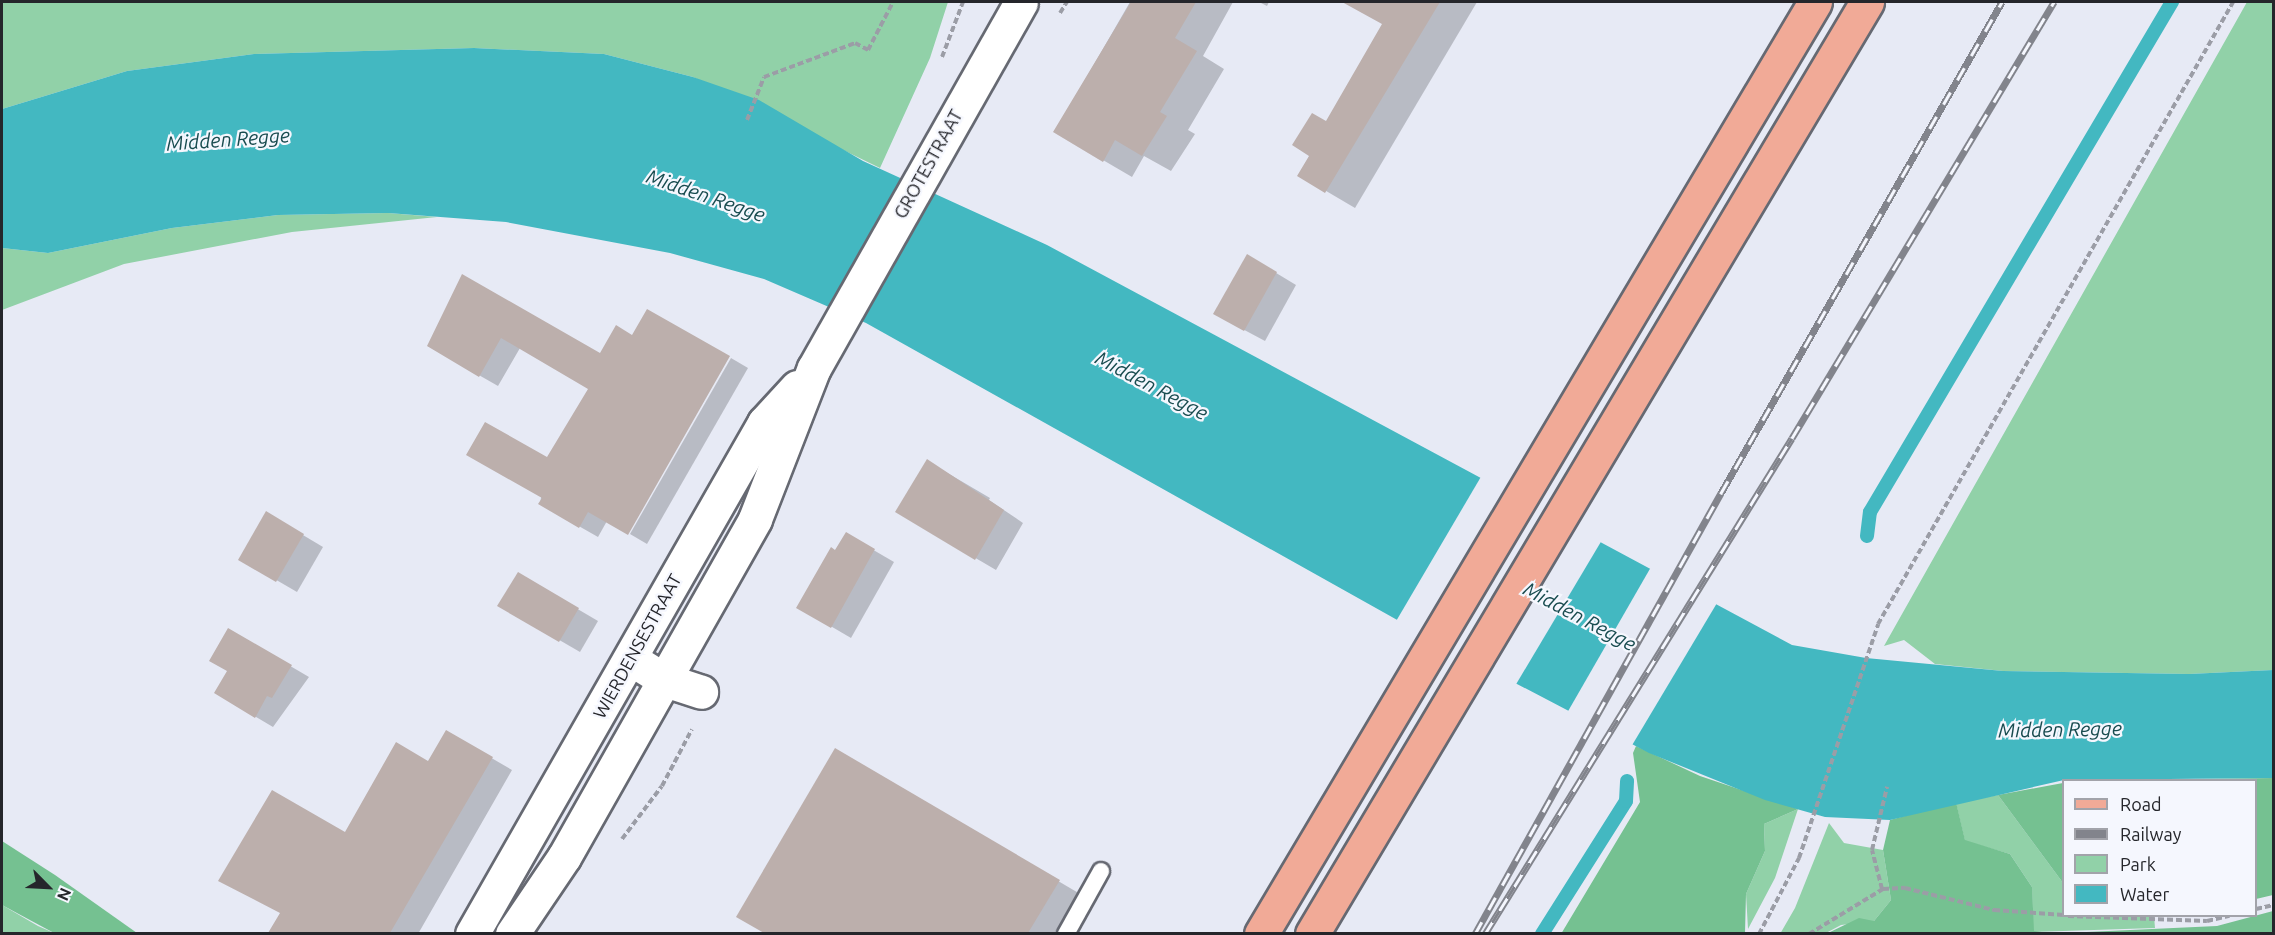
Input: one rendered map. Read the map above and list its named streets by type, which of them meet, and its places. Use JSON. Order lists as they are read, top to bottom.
{
  "streets": {
    "street": ["GROTESTRAAT", "WIERDENSESTRAAT"]
  },
  "crossings": [
    ["GROTESTRAAT", "WIERDENSESTRAAT"]
  ],
  "water": ["Midden Regge"],
  "legend": [
    "Road",
    "Railway",
    "Park",
    "Water"
  ],
  "north": "bottom right"
}
